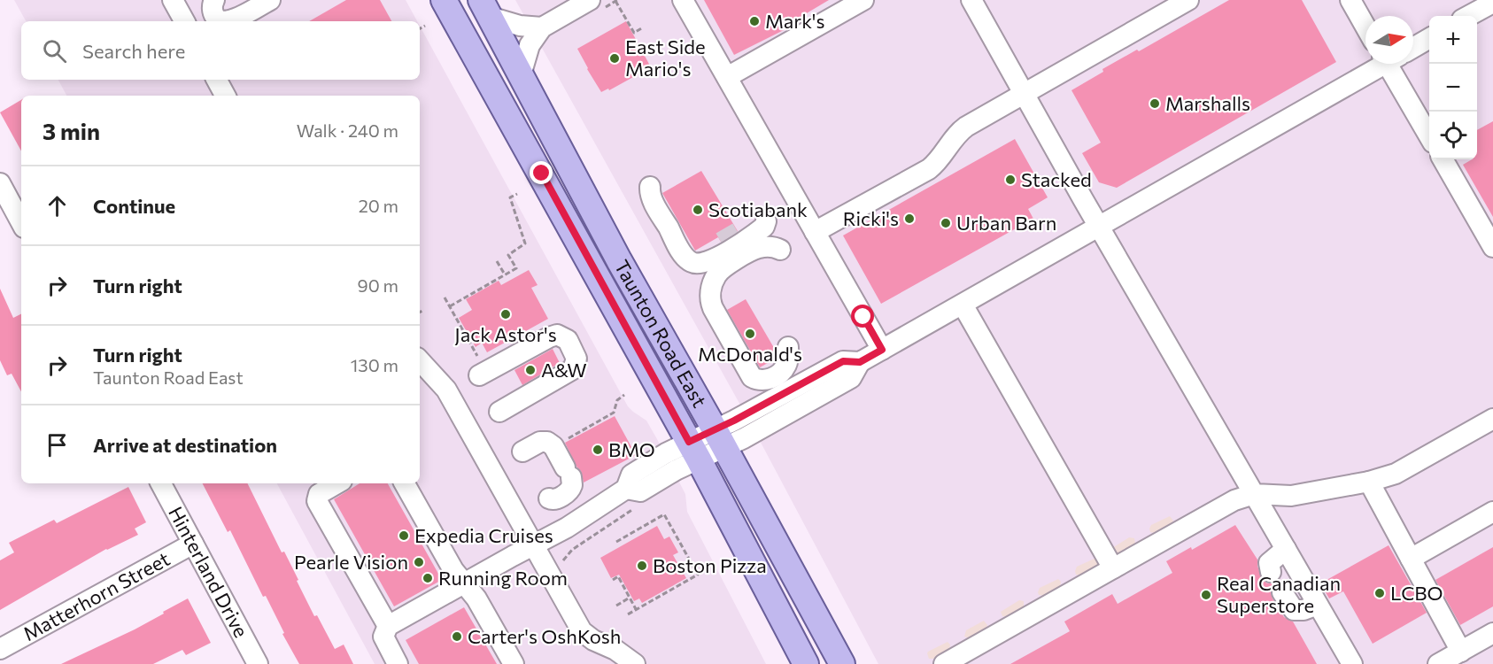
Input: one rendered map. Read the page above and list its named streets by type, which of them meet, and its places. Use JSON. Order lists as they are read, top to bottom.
{
  "streets": {
    "main road": ["Taunton Road East"],
    "street": ["Hinterland Drive", "Matterhorn Street"]
  },
  "crossings": [
    ["Hinterland Drive", "Matterhorn Street"]
  ],
  "places": [
    "Mark's",
    "East Side Mario's",
    "Marshalls",
    "Stacked",
    "Scotiabank",
    "Ricki's",
    "Urban Barn",
    "Jack Astor's",
    "McDonald's",
    "A&W",
    "BMO",
    "Expedia Cruises",
    "Pearle Vision",
    "Boston Pizza",
    "Running Room",
    "LCBO",
    "Real Canadian Superstore",
    "Carter's OshKosh"
  ],
  "north": "right",
  "page": {
    "map_buttons": ["+", "−"],
    "search": "Search here",
    "heading": ["3 min", "Walk · 240 m"],
    "list": [
      ["Continue", "20 m"],
      ["Turn right", "90 m"],
      ["Turn right", "Taunton Road East", "130 m"],
      "Arrive at destination"
    ]
  }
}
